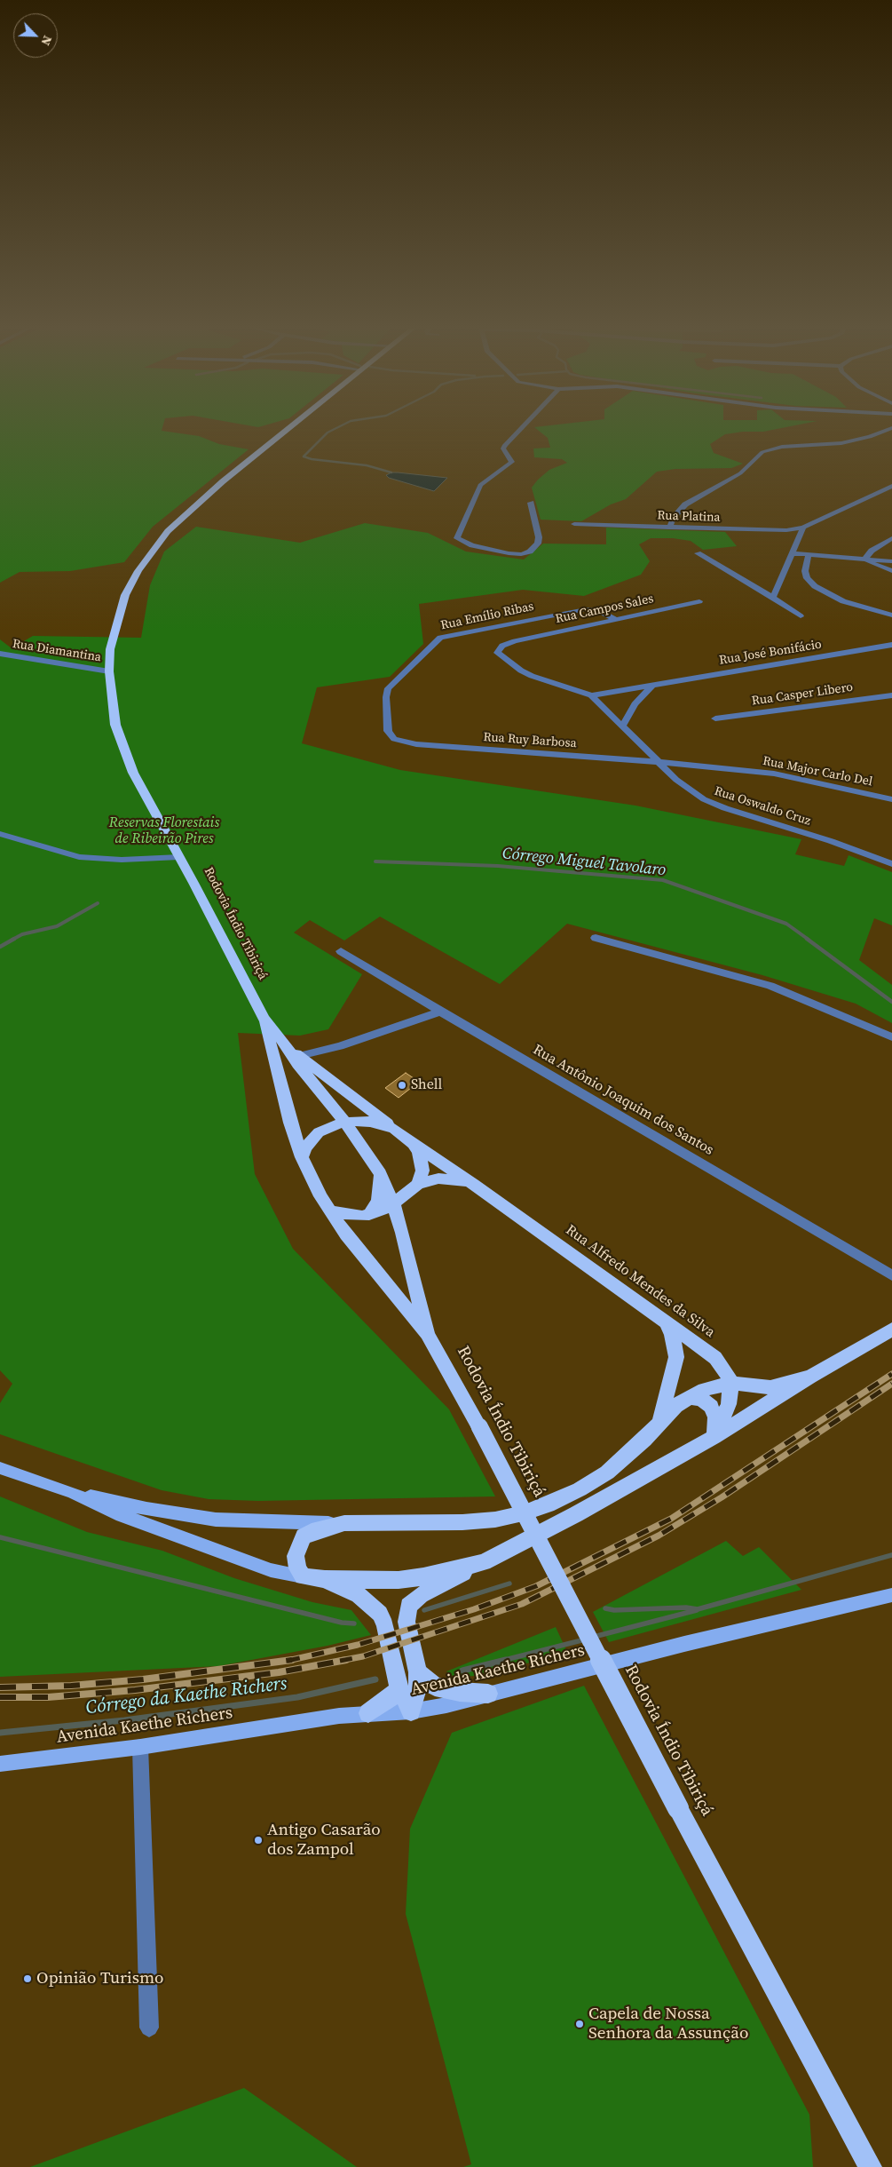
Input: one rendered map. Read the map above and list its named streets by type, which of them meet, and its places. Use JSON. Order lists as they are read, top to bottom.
{
  "streets": {
    "highway": ["Rodovia Índio Tibiriçá", "Rua Alfredo Mendes da Silva"],
    "main road": ["Avenida Kaethe Richers"],
    "street": [
      "Rua Platina",
      "Rua Campos Sales",
      "Rua Emílio Ribas",
      "Rua Diamantina",
      "Rua José Bonifácio",
      "Rua Casper Libero",
      "Rua Ruy Barbosa",
      "Rua Major Carlo Del",
      "Rua Oswaldo Cruz",
      "Rua Antônio Joaquim dos Santos"
    ]
  },
  "crossings": [
    ["Rua Campos Sales", "Rua Emílio Ribas"],
    ["Rua Campos Sales", "Rua José Bonifácio"],
    ["Rua Campos Sales", "Rua Oswaldo Cruz"],
    ["Rua Emílio Ribas", "Rua Ruy Barbosa"],
    ["Rua Diamantina", "Rodovia Índio Tibiriçá"],
    ["Rua José Bonifácio", "Rua Oswaldo Cruz"],
    ["Rua Ruy Barbosa", "Rua Major Carlo Del"],
    ["Rua Ruy Barbosa", "Rua Oswaldo Cruz"],
    ["Rua Major Carlo Del", "Rua Oswaldo Cruz"],
    ["Rodovia Índio Tibiriçá", "Rua Alfredo Mendes da Silva"]
  ],
  "water": ["Córrego Miguel Tavolaro", "Córrego da Kaethe Richers"],
  "parks": ["Reservas Florestais de Ribeirão Pires"],
  "places": [
    "Shell",
    "Antigo Casarão dos Zampol",
    "Opinião Turismo",
    "Capela de Nossa Senhora da Assunção"
  ],
  "north": "bottom right"
}
